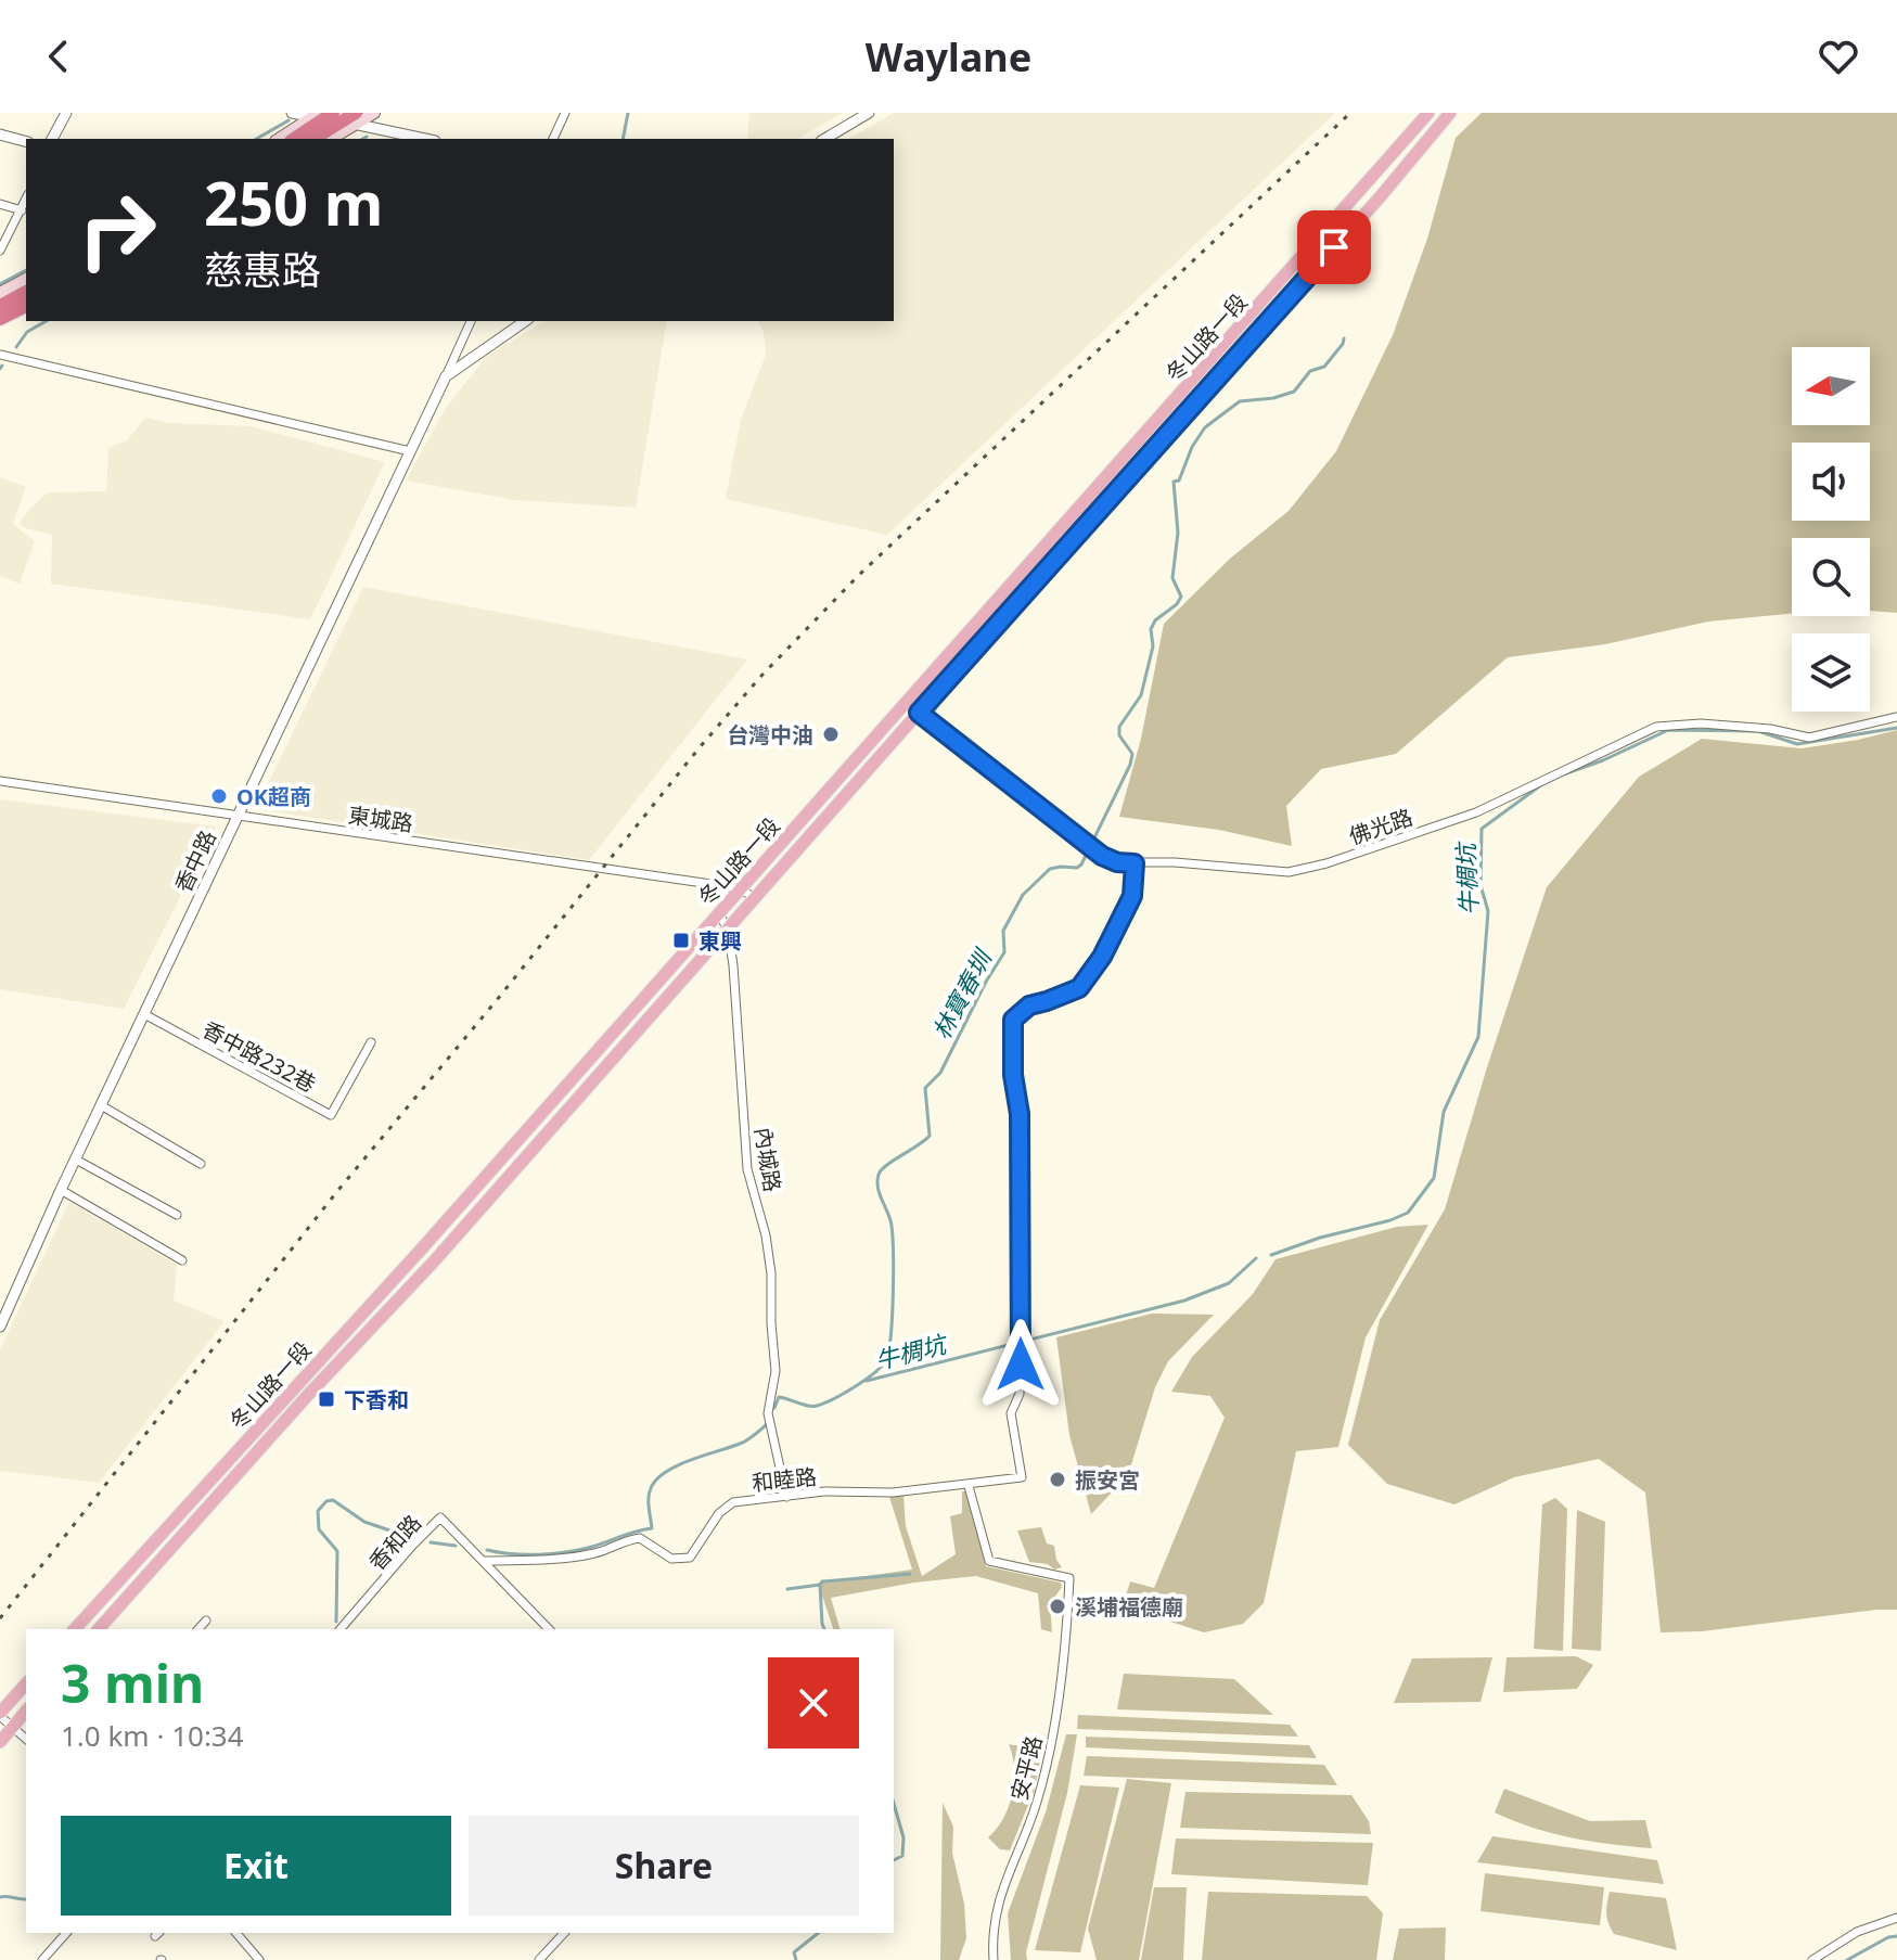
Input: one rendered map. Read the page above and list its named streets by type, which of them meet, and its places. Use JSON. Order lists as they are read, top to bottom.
{
  "streets": {
    "main road": ["冬山路一段"],
    "street": [
      "東城路",
      "佛光路",
      "香中路",
      "香中路232巷",
      "內城路",
      "和睦路",
      "香和路",
      "安平路"
    ]
  },
  "crossings": [
    ["冬山路一段", "東城路"],
    ["冬山路一段", "佛光路"],
    ["冬山路一段", "內城路"],
    ["東城路", "香中路"],
    ["佛光路", "和睦路"],
    ["香中路", "香中路232巷"],
    ["內城路", "和睦路"],
    ["和睦路", "香和路"],
    ["和睦路", "安平路"]
  ],
  "water": ["牛椆坑", "林寶春圳"],
  "places": {
    "other": [
      "台灣中油",
      "OK超商",
      "振安宮",
      "溪埔福德廟"
    ],
    "transit": ["東興", "下香和"]
  },
  "north": "left",
  "page": {
    "header": "Waylane",
    "turn": ["250 m", "慈惠路"],
    "heading": ["3 min", "1.0 km · 10:34"],
    "buttons": ["Exit", "Share"]
  }
}
